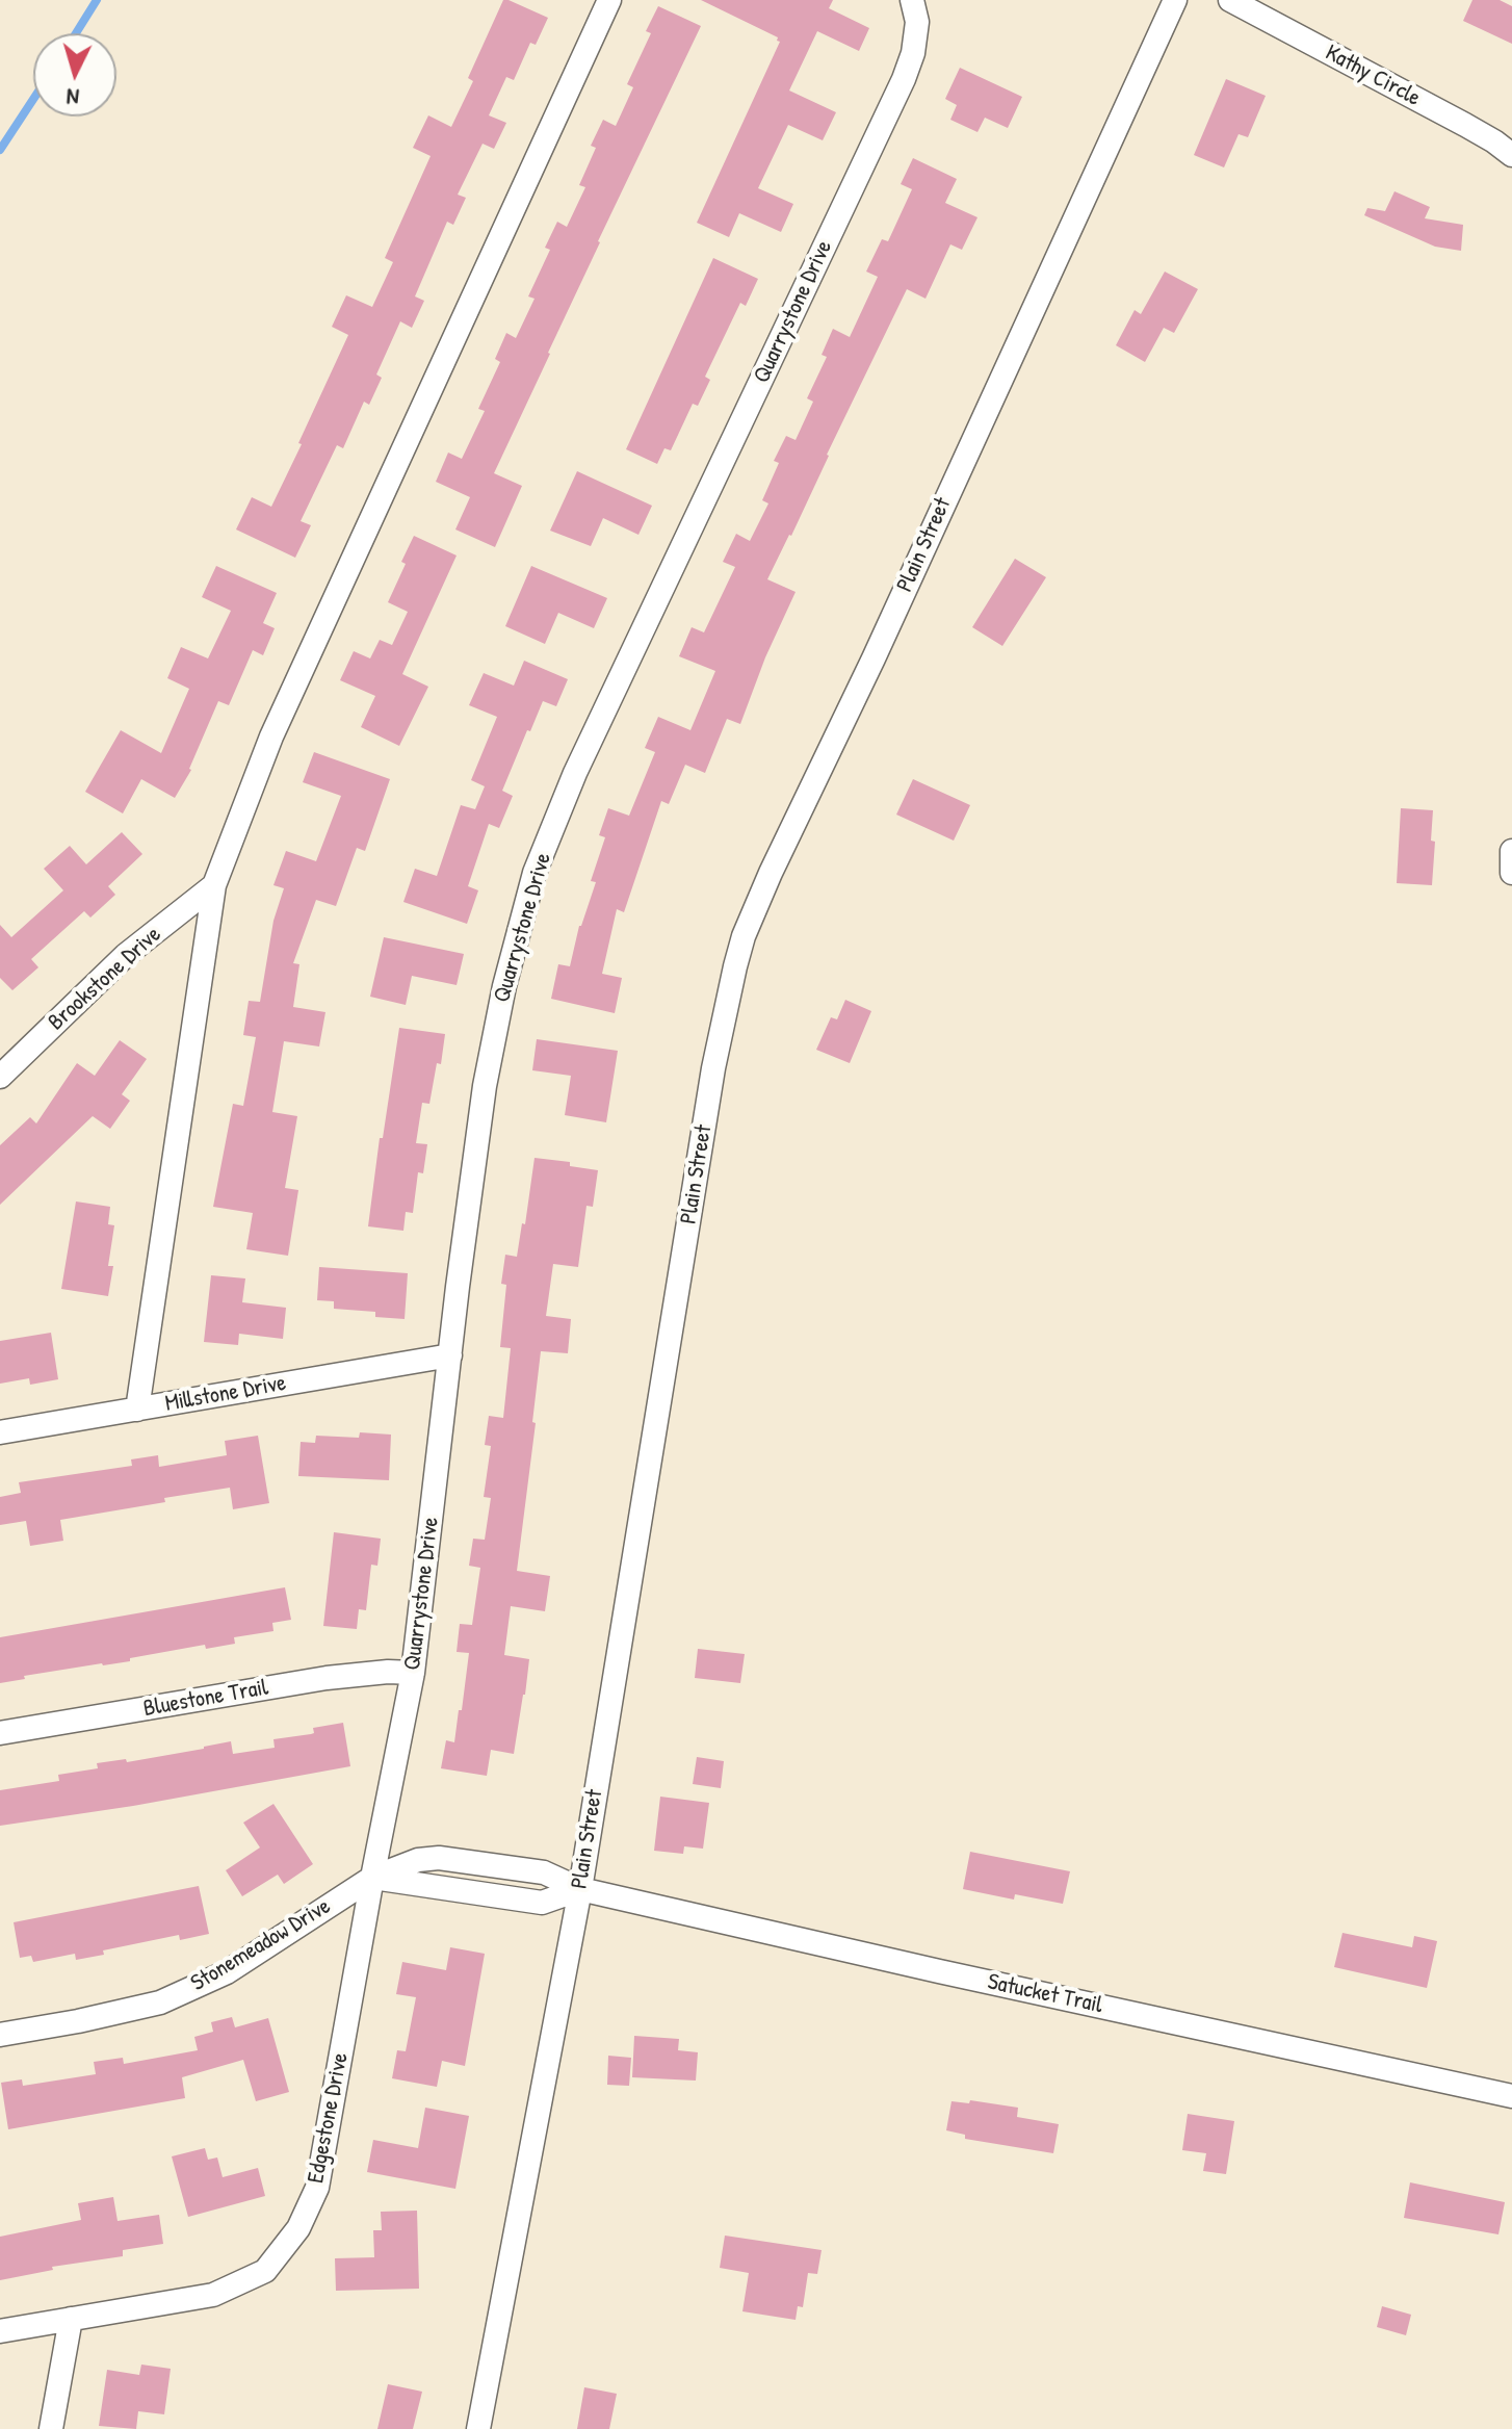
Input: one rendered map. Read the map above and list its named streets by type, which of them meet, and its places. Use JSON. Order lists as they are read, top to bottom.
{
  "streets": {
    "street": [
      "Kathy Circle",
      "Quarrystone Drive",
      "Plain Street",
      "Brookstone Drive",
      "Millstone Drive",
      "Bluestone Trail",
      "Stonemeadow Drive",
      "Satucket Trail",
      "Edgestone Drive"
    ]
  },
  "crossings": [
    ["Quarrystone Drive", "Millstone Drive"],
    ["Quarrystone Drive", "Bluestone Trail"],
    ["Quarrystone Drive", "Stonemeadow Drive"],
    ["Quarrystone Drive", "Edgestone Drive"],
    ["Plain Street", "Satucket Trail"],
    ["Stonemeadow Drive", "Edgestone Drive"]
  ],
  "north": "bottom"
}
